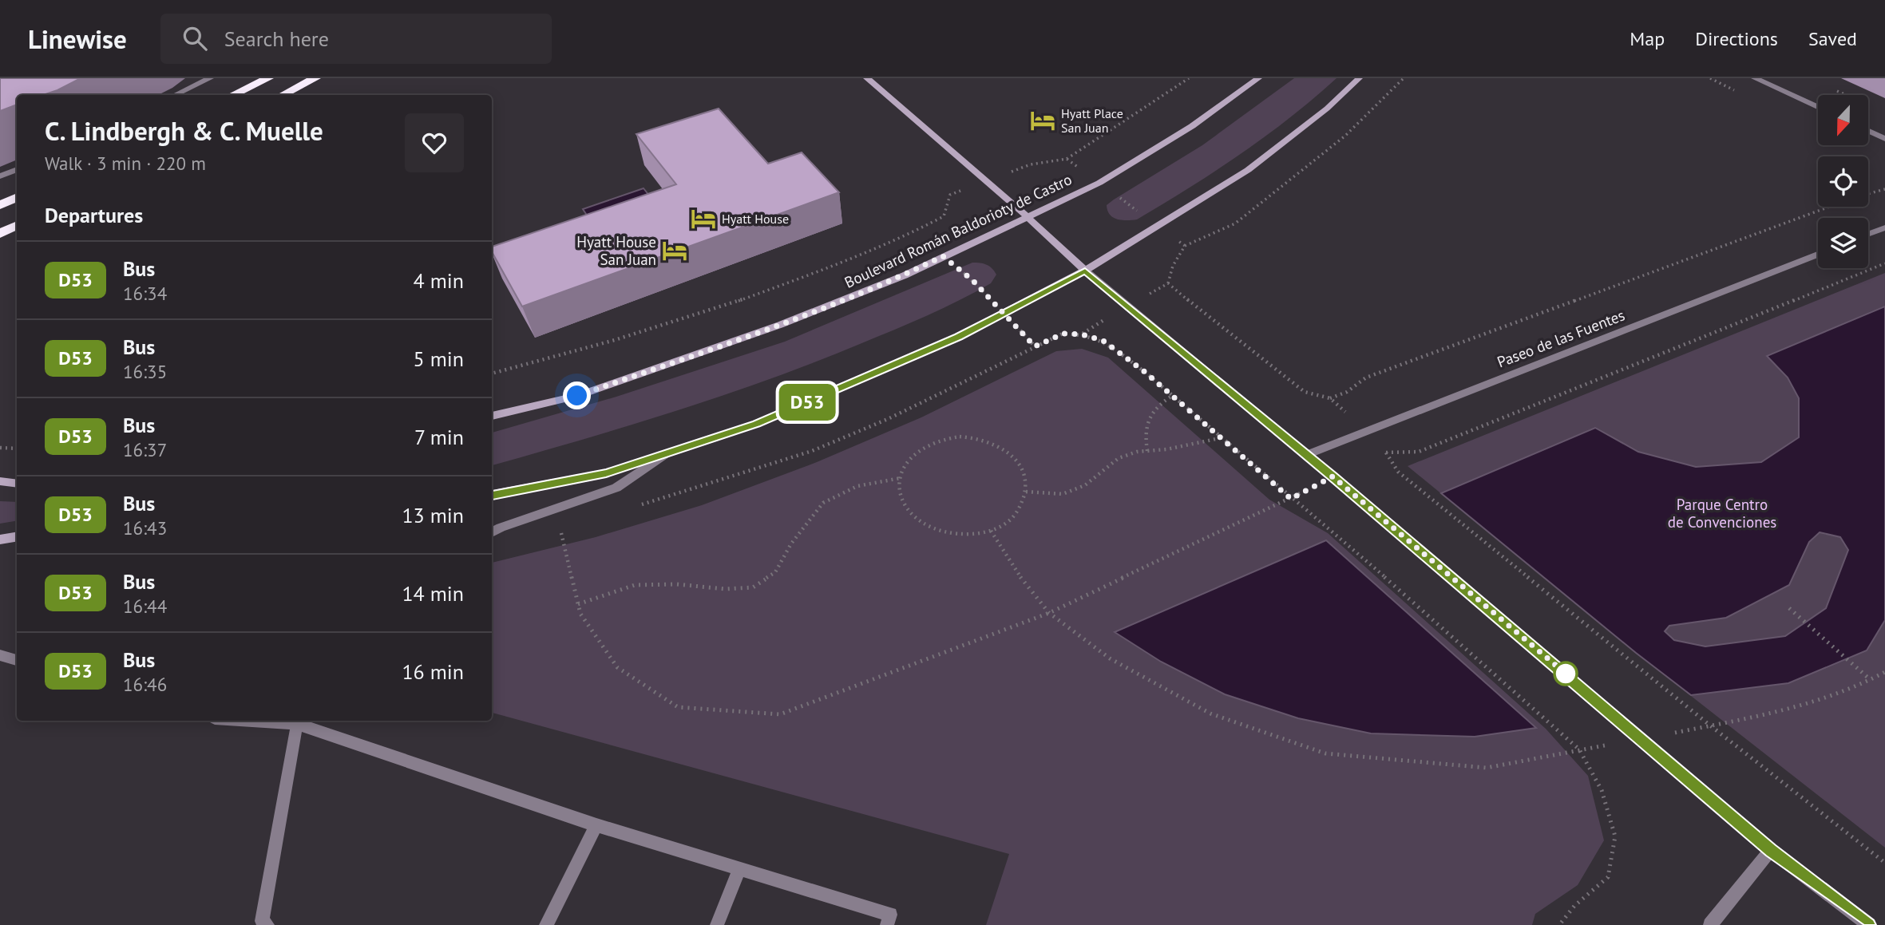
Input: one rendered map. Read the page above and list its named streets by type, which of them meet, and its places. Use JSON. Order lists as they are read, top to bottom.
{
  "streets": {
    "main road": ["Boulevard Román Baldorioty de Castro"],
    "street": ["Paseo de las Fuentes"]
  },
  "parks": ["Parque Centro de Convenciones"],
  "places": {
    "hotel": ["Hyatt Place San Juan", "Hyatt House", "Hyatt House San Juan"]
  },
  "lines": ["bus line D53"],
  "north": "bottom",
  "page": {
    "header": "Linewise",
    "search": "Search here",
    "nav": ["Map", "Directions", "Saved"],
    "on_map": "D53",
    "heading": [
      ["C. Lindbergh & C. Muelle", "Walk · 3 min · 220 m"],
      "Departures"
    ],
    "list": [
      {
        "mark": "D53",
        "name": "Bus",
        "note": "16:34",
        "value": "4 min"
      },
      {
        "mark": "D53",
        "name": "Bus",
        "note": "16:35",
        "value": "5 min"
      },
      {
        "mark": "D53",
        "name": "Bus",
        "note": "16:37",
        "value": "7 min"
      },
      {
        "mark": "D53",
        "name": "Bus",
        "note": "16:43",
        "value": "13 min"
      },
      {
        "mark": "D53",
        "name": "Bus",
        "note": "16:44",
        "value": "14 min"
      },
      {
        "mark": "D53",
        "name": "Bus",
        "note": "16:46",
        "value": "16 min"
      }
    ]
  }
}
